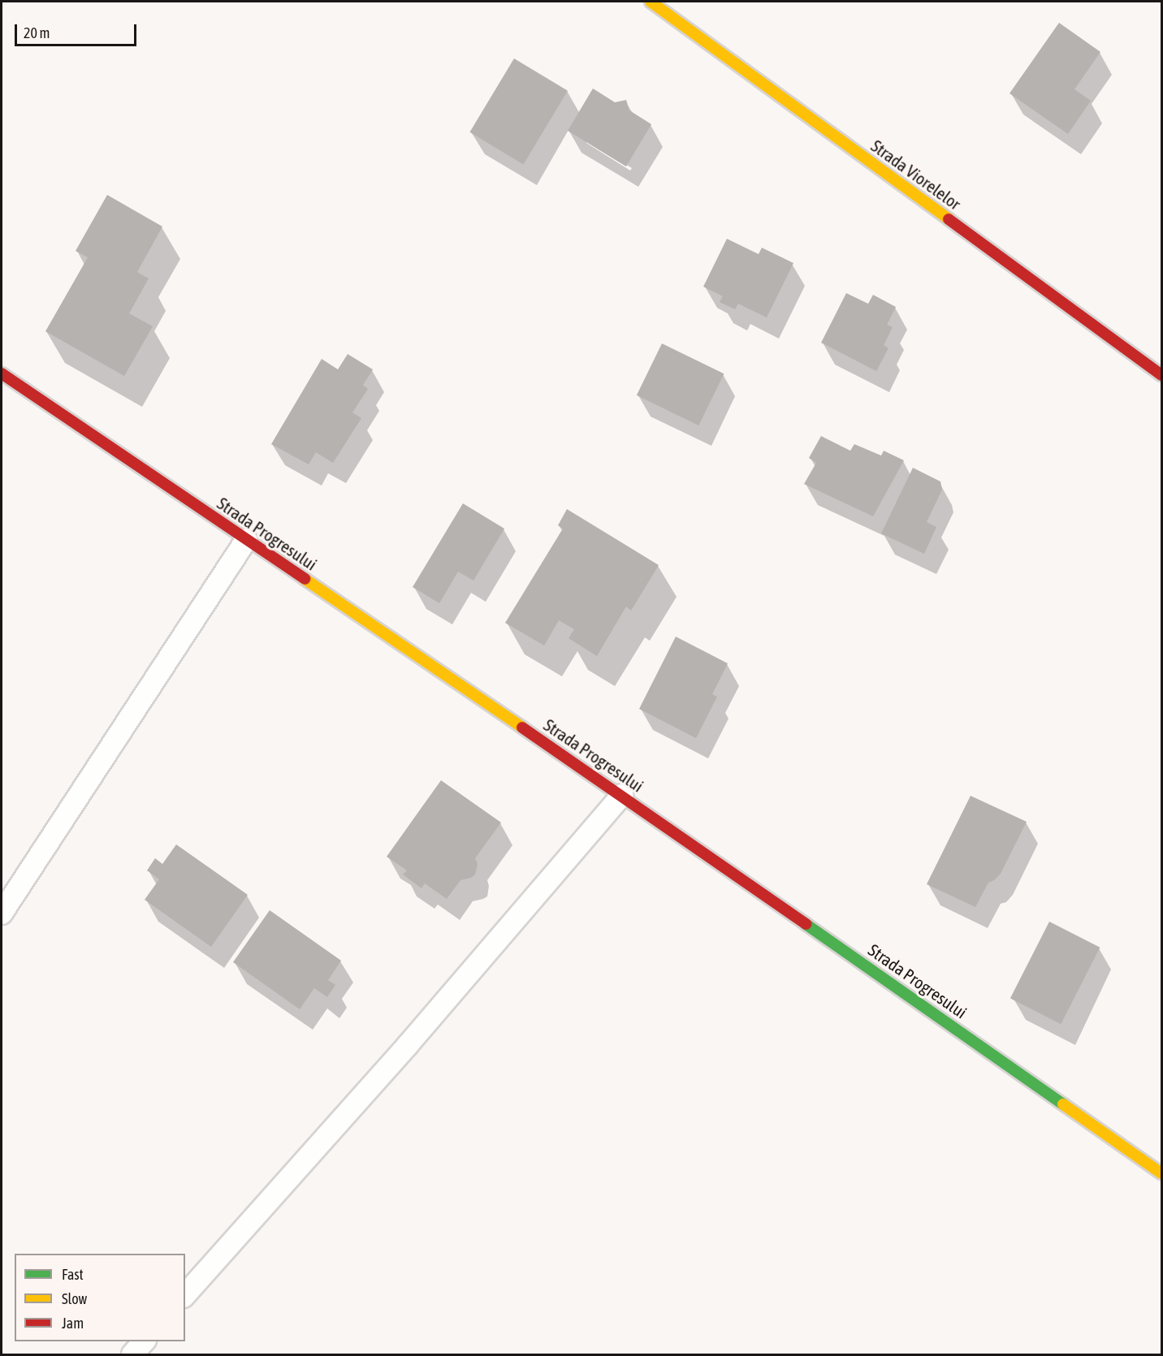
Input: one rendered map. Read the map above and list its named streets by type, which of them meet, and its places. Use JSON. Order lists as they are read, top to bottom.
{
  "streets": {
    "street": ["Strada Viorelelor", "Strada Progresului"]
  },
  "legend": ["Fast", "Slow", "Jam"],
  "scale_bar": "20 m"
}
